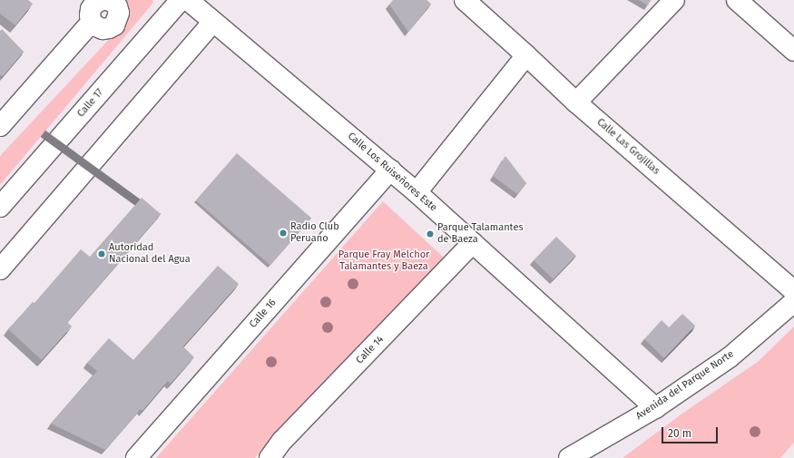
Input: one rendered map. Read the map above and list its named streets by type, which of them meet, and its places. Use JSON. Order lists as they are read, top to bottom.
{
  "streets": {
    "street": [
      "Calle 17",
      "Calle Las Grojillas",
      "Calle Los Ruiseñores Este",
      "Calle 16",
      "Calle 14",
      "Avenida del Parque Norte"
    ]
  },
  "crossings": [
    ["Calle Los Ruiseñores Este", "Calle 16"],
    ["Calle Los Ruiseñores Este", "Calle 14"],
    ["Calle Los Ruiseñores Este", "Avenida del Parque Norte"]
  ],
  "parks": ["Parque Fray Melchor Talamantes y Baeza"],
  "places": ["Radio Club Peruano", "Parque Talamantes de Baeza", "Autoridad Nacional del Agua"],
  "scale_bar": "20 m"
}
